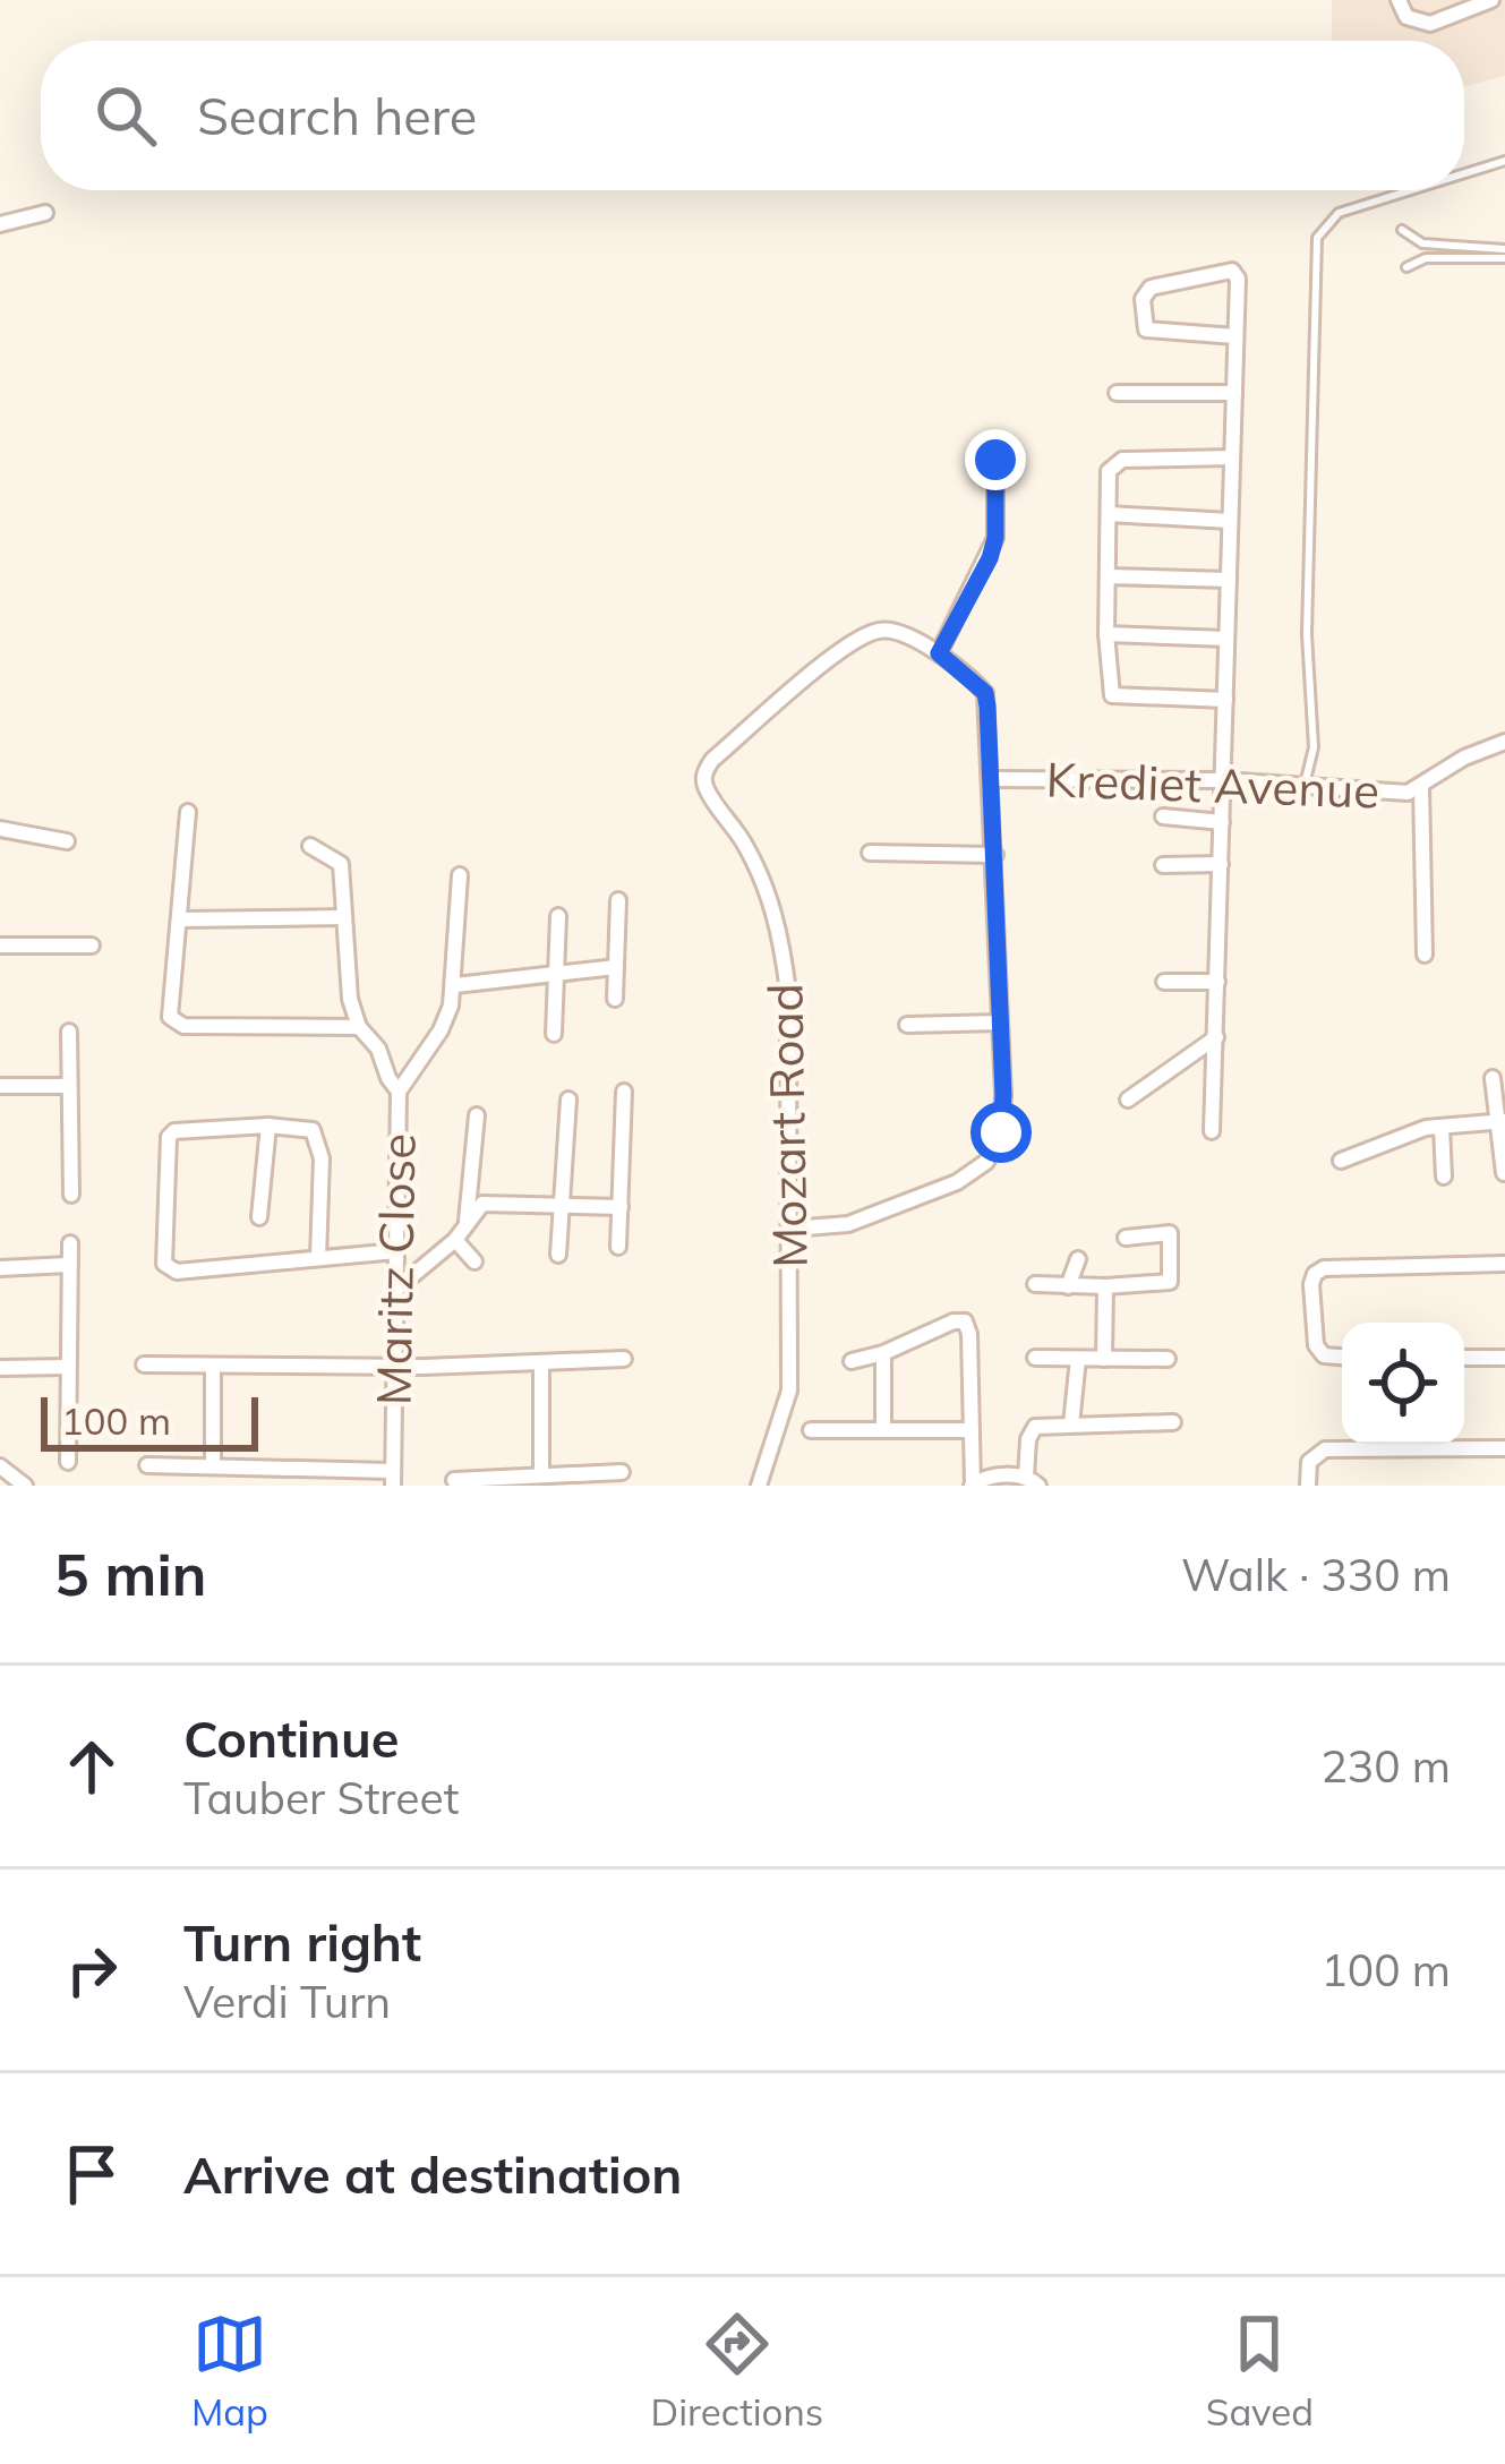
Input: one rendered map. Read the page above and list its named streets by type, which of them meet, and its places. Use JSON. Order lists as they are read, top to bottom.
{
  "streets": {
    "street": ["Krediet Avenue", "Mozart Road", "Maritz Close"]
  },
  "scale_bar": "100 m",
  "page": {
    "search": "Search here",
    "scale": "100 m",
    "heading": ["5 min", "Walk · 330 m"],
    "list": [
      ["Continue", "Tauber Street", "230 m"],
      ["Turn right", "Verdi Turn", "100 m"],
      "Arrive at destination"
    ],
    "nav": ["Map", "Directions", "Saved"]
  }
}
